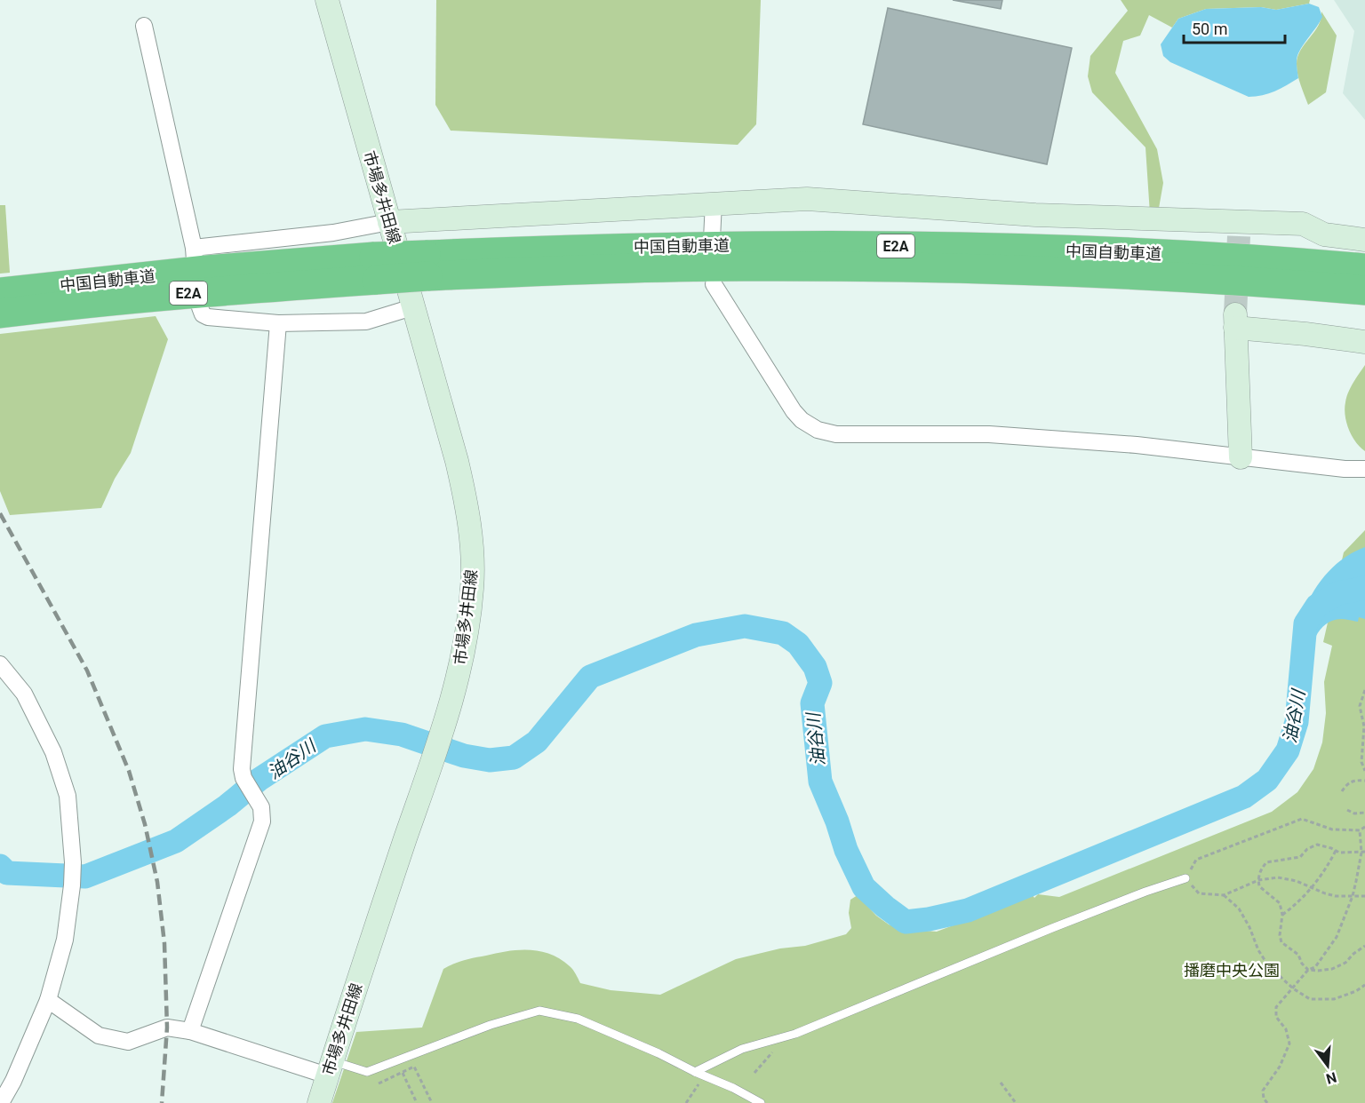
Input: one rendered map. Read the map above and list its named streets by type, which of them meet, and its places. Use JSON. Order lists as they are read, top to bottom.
{
  "streets": {
    "highway": ["中国自動車道", "E2A"],
    "street": ["市場多井田線"]
  },
  "water": ["油谷川"],
  "parks": ["播磨中央公園"],
  "scale_bar": "50 m",
  "north": "bottom"
}
